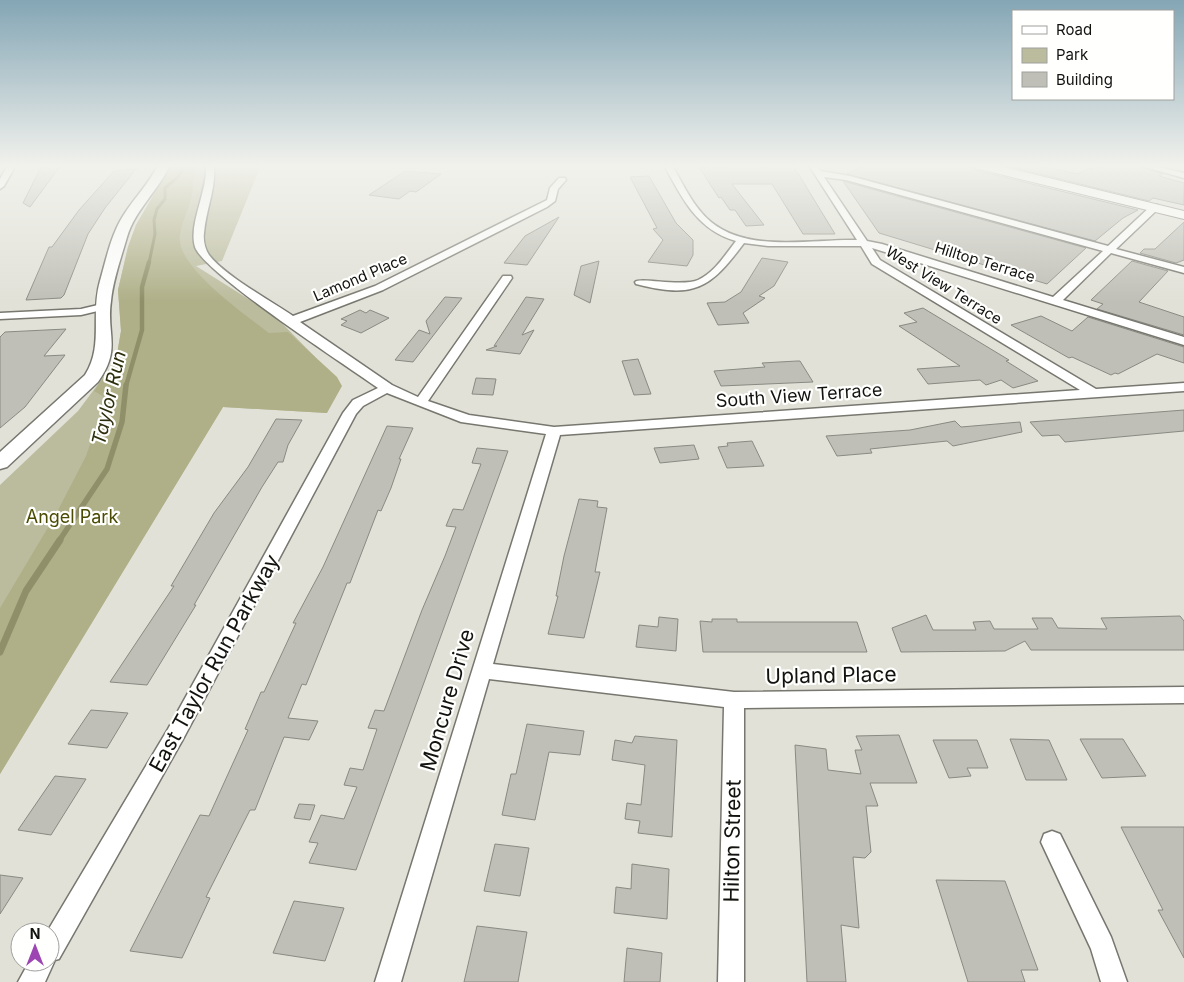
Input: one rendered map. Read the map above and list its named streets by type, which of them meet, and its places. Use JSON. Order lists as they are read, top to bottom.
{
  "streets": {
    "street": [
      "Hilltop Terrace",
      "Lamond Place",
      "West View Terrace",
      "South View Terrace",
      "East Taylor Run Parkway",
      "Upland Place",
      "Moncure Drive",
      "Hilton Street"
    ]
  },
  "crossings": [
    ["Hilltop Terrace", "West View Terrace"],
    ["West View Terrace", "South View Terrace"],
    ["South View Terrace", "Moncure Drive"],
    ["Upland Place", "Moncure Drive"],
    ["Upland Place", "Hilton Street"]
  ],
  "water": ["Taylor Run"],
  "parks": ["Angel Park"],
  "legend": ["Road", "Park", "Building"],
  "north": "top"
}
